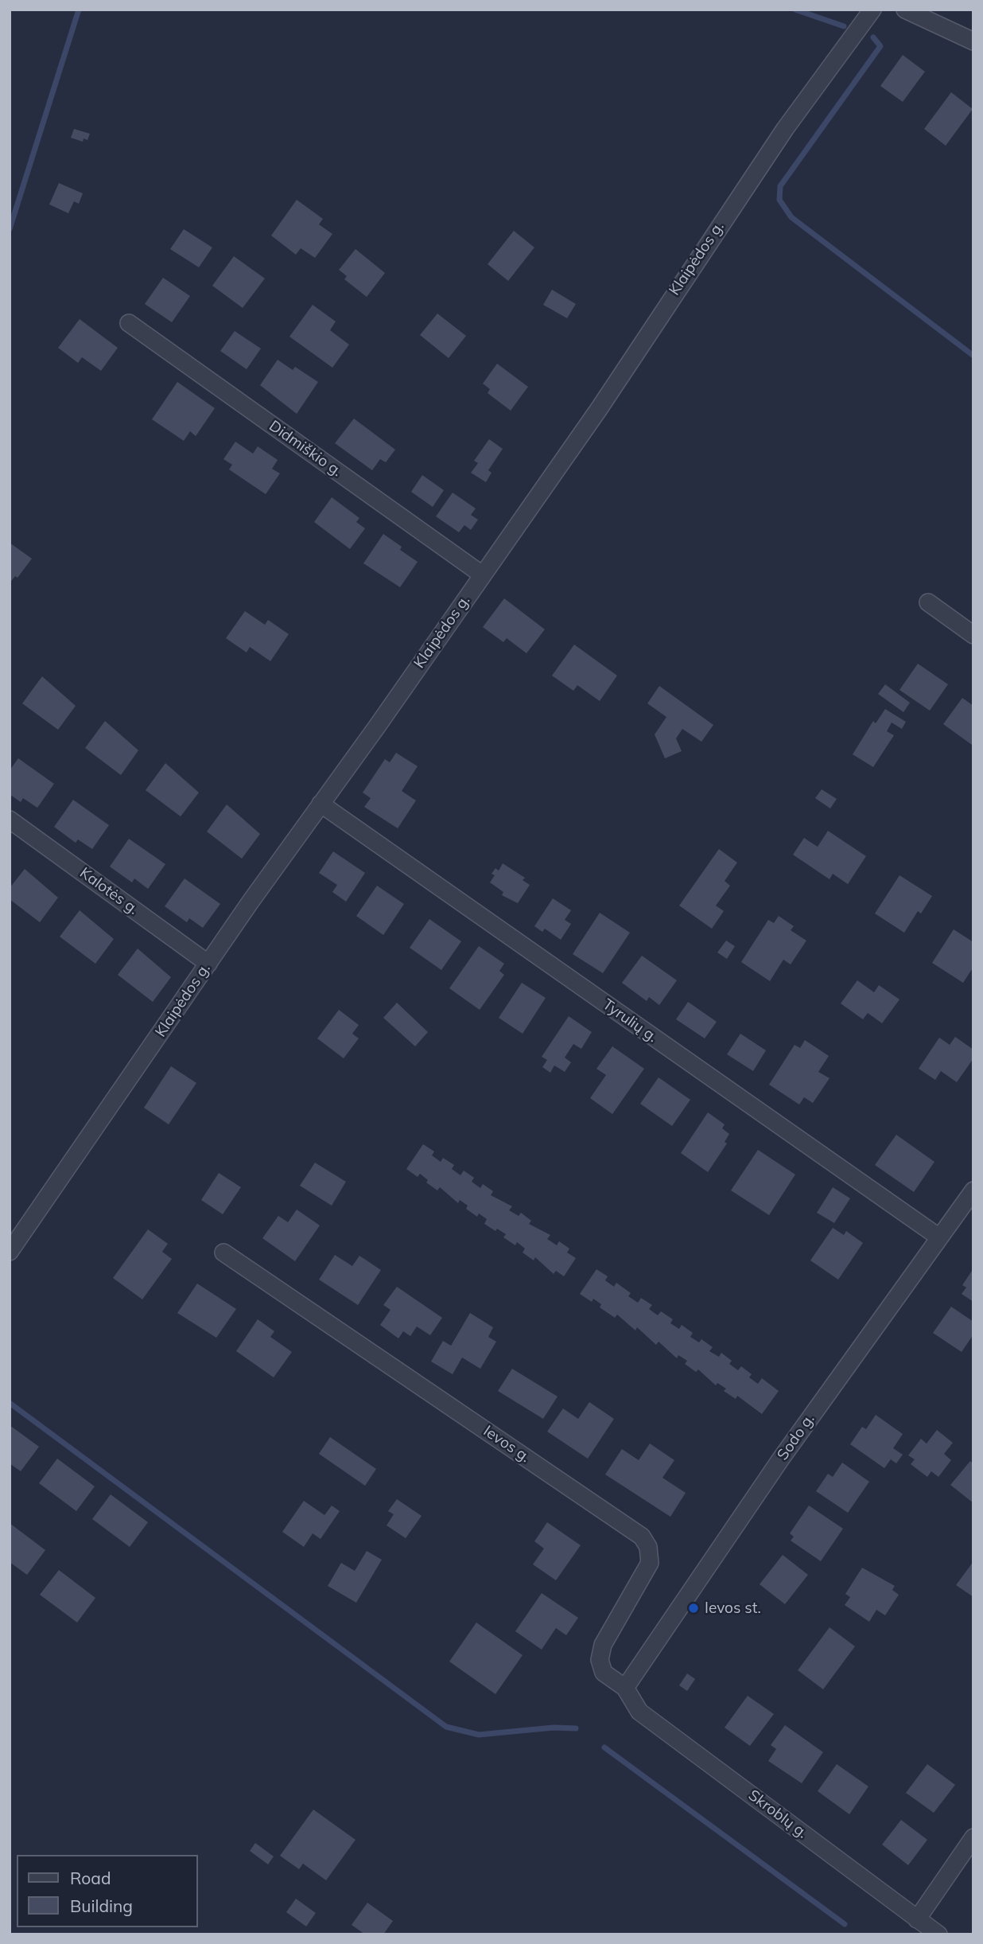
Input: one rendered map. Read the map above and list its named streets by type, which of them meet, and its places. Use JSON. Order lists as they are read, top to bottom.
{
  "streets": {
    "street": [
      "Klaipėdos g.",
      "Didmiškio g.",
      "Kalotės g.",
      "Tyrulių g.",
      "Sodo g.",
      "Ievos g.",
      "Skroblų g."
    ]
  },
  "crossings": [
    ["Klaipėdos g.", "Didmiškio g."],
    ["Klaipėdos g.", "Kalotės g."],
    ["Klaipėdos g.", "Tyrulių g."],
    ["Tyrulių g.", "Sodo g."],
    ["Sodo g.", "Ievos g."],
    ["Sodo g.", "Skroblų g."],
    ["Ievos g.", "Skroblų g."]
  ],
  "places": ["Ievos st."],
  "legend": ["Road", "Building"]
}
